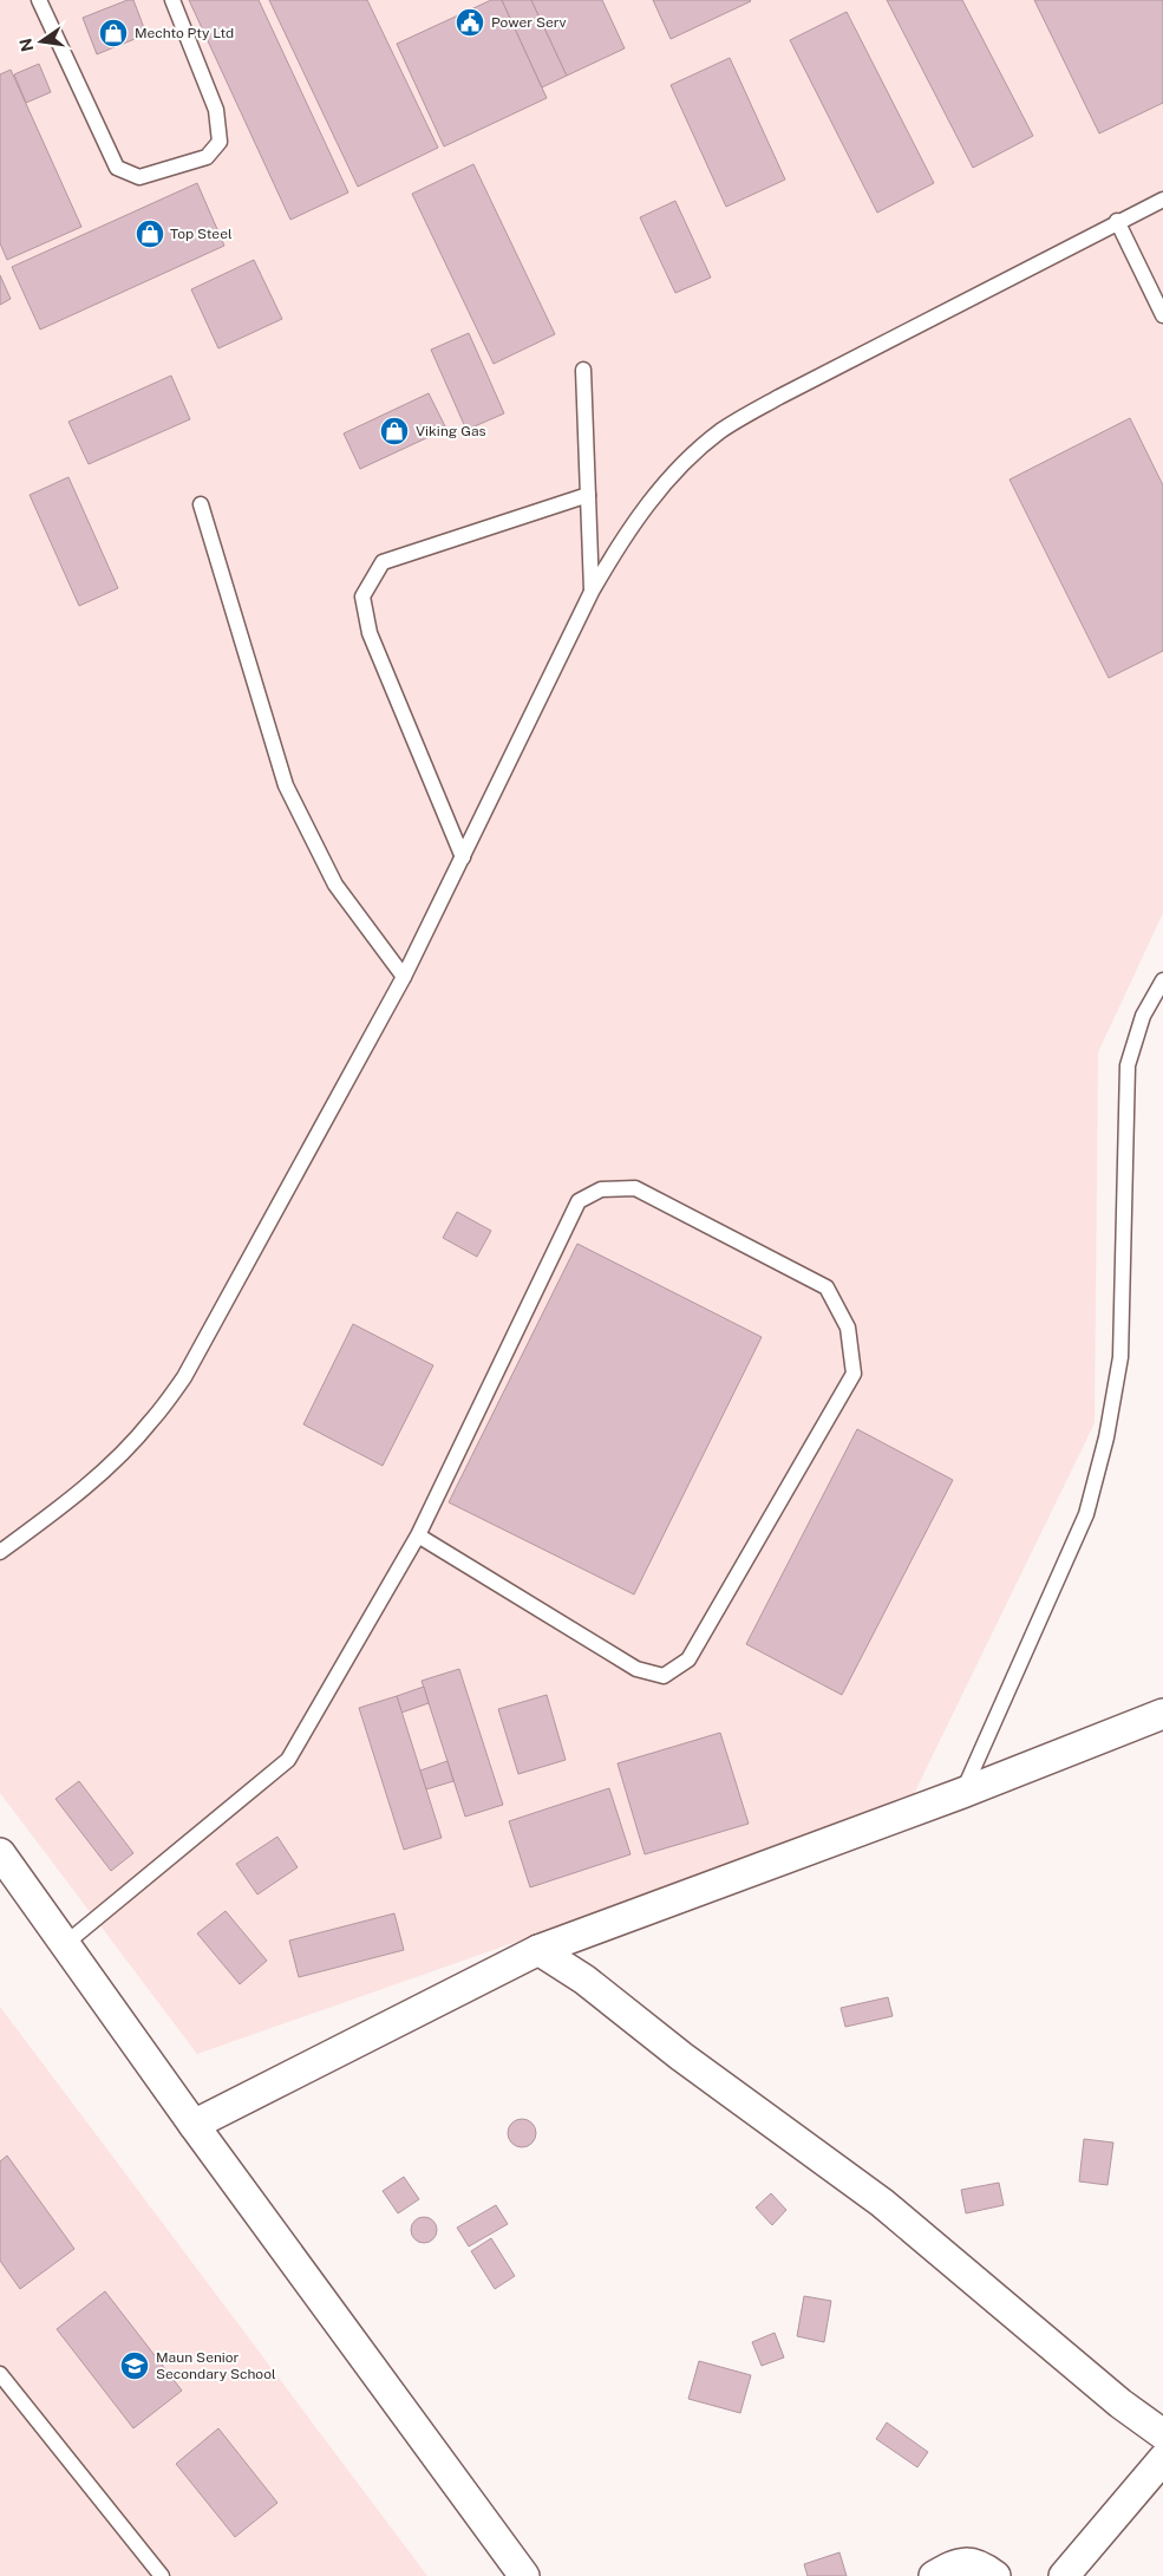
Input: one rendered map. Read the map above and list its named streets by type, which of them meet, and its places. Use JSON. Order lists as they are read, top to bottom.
{
  "places": {
    "public building": ["Power Serv"],
    "shop": ["Mechto Pty Ltd", "Top Steel", "Viking Gas"],
    "school or university": ["Maun Senior Secondary School"]
  },
  "north": "left"
}
